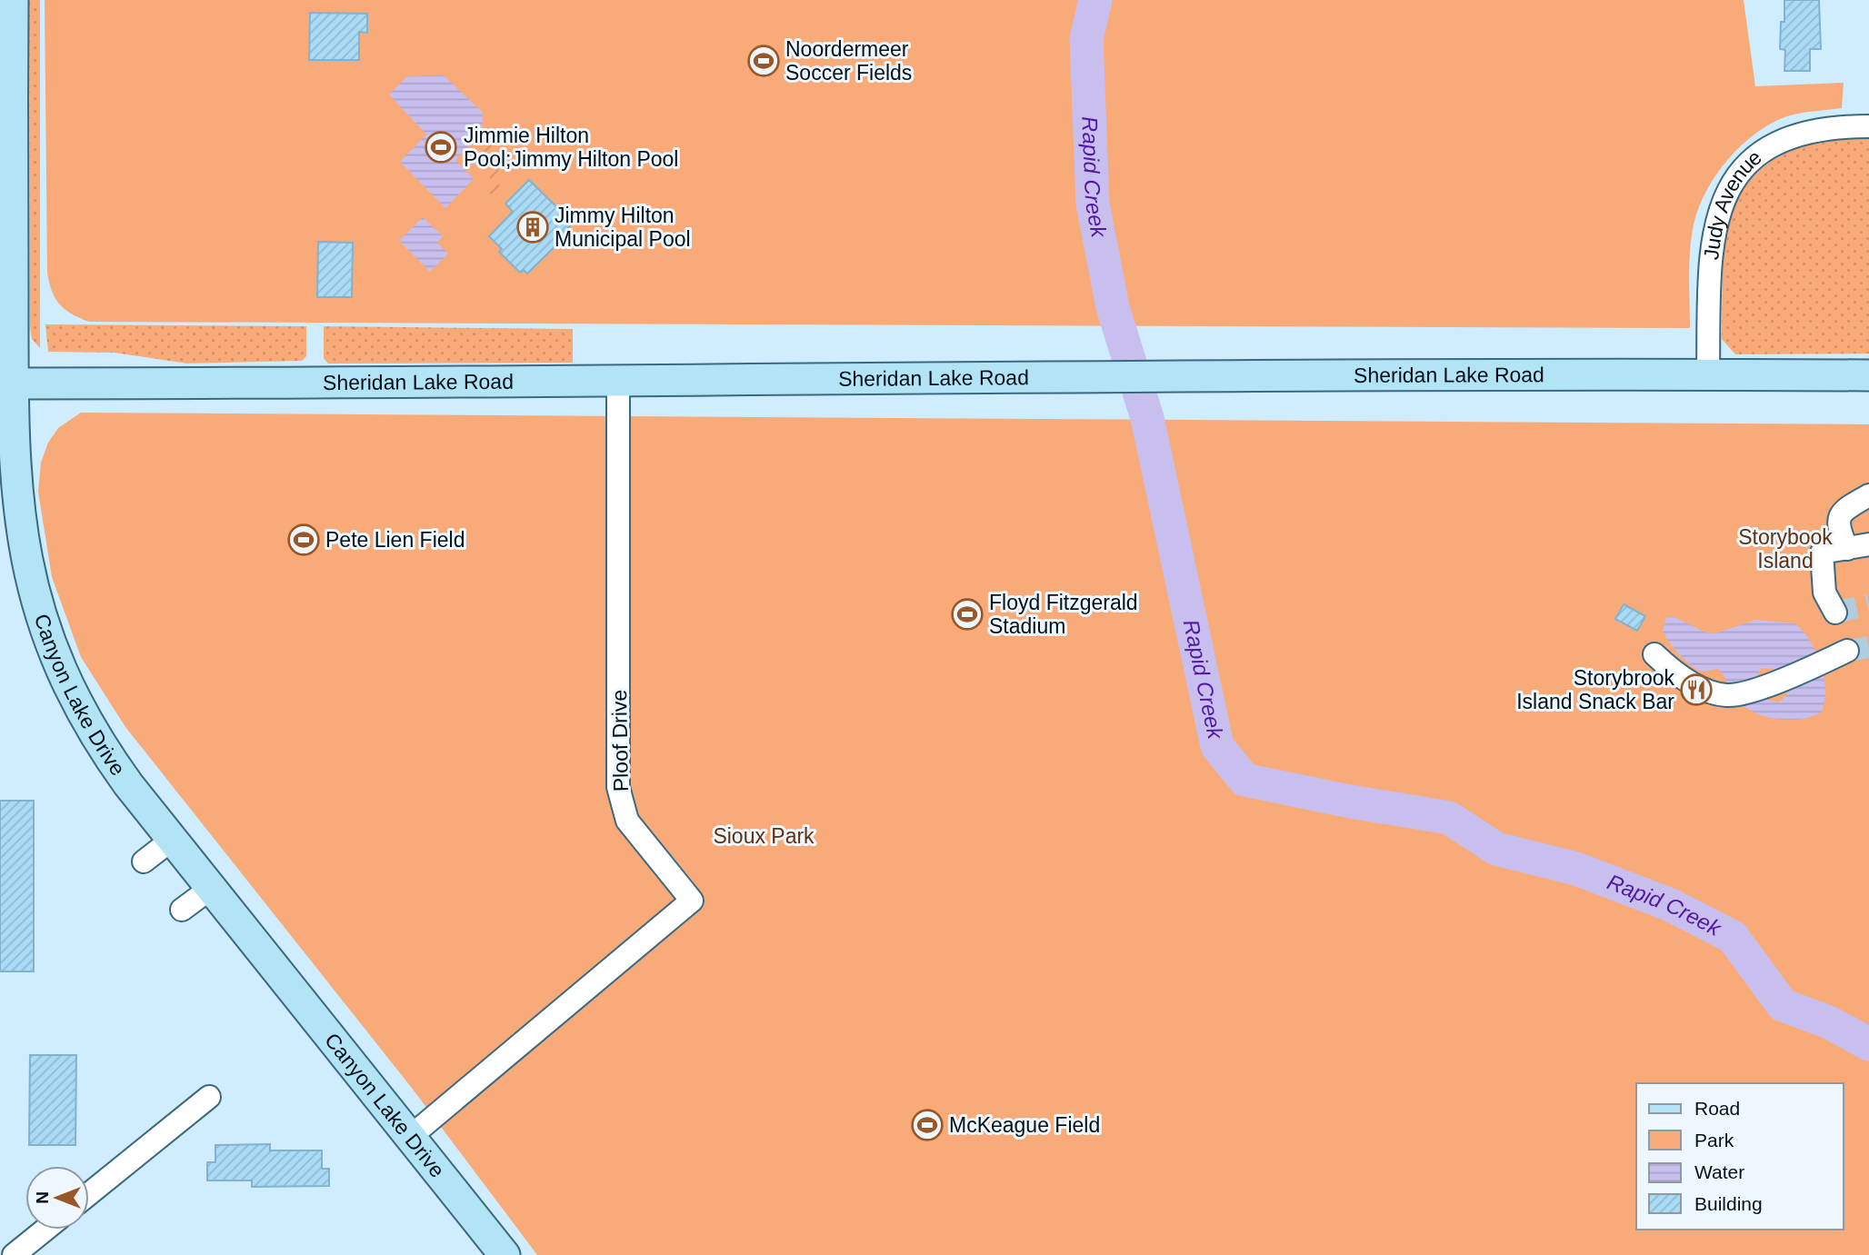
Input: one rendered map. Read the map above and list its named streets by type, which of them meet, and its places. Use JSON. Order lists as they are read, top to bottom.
{
  "streets": {
    "street": [
      "Judy Avenue",
      "Sheridan Lake Road",
      "Canyon Lake Drive",
      "Ploof Drive"
    ]
  },
  "crossings": [
    ["Judy Avenue", "Sheridan Lake Road"],
    ["Sheridan Lake Road", "Canyon Lake Drive"],
    ["Sheridan Lake Road", "Ploof Drive"],
    ["Canyon Lake Drive", "Ploof Drive"]
  ],
  "water": ["Rapid Creek"],
  "parks": ["Storybook Island", "Sioux Park"],
  "places": {
    "sports": [
      "Noordermeer Soccer Fields",
      "Jimmie Hilton Pool;Jimmy Hilton Pool",
      "Pete Lien Field",
      "Floyd Fitzgerald Stadium",
      "McKeague Field"
    ],
    "building": ["Jimmy Hilton Municipal Pool"],
    "restaurant": ["Storybrook Island Snack Bar"]
  },
  "legend": [
    "Road",
    "Park",
    "Water",
    "Building"
  ],
  "north": "left"
}
